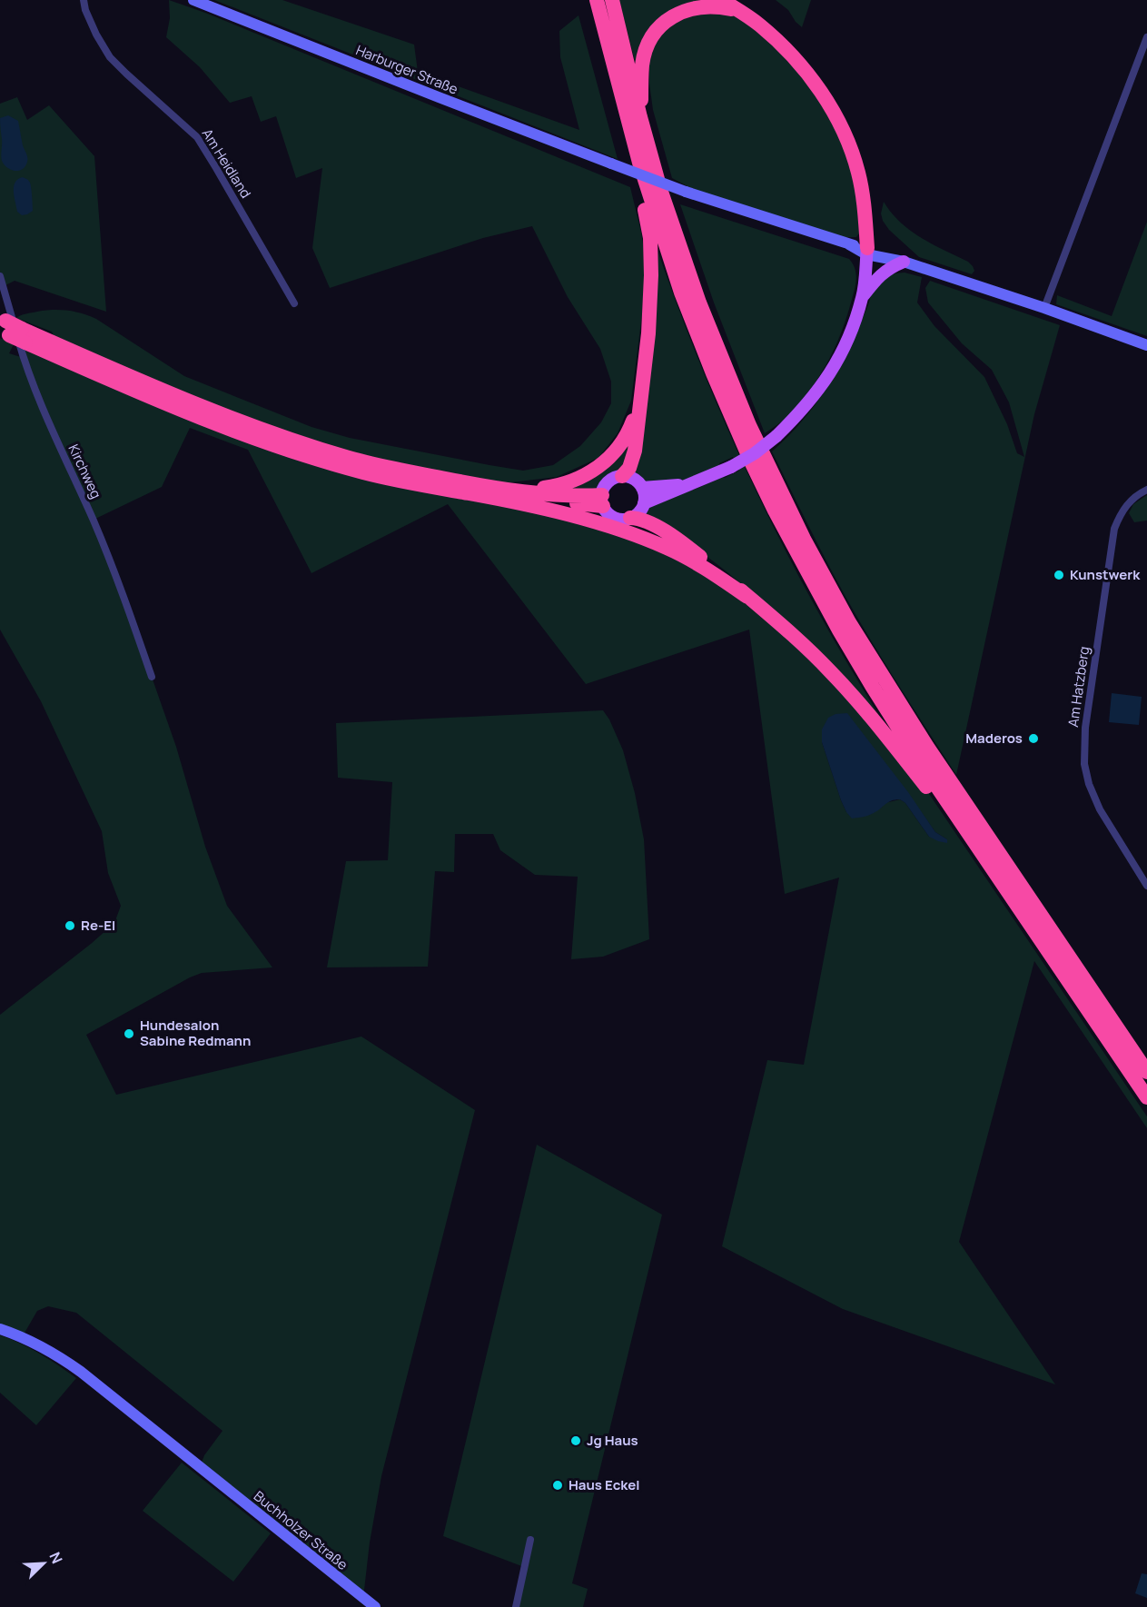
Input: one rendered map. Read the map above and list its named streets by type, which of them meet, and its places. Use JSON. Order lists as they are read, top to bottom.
{
  "streets": {
    "street": [
      "Harburger Straße",
      "Am Heidland",
      "Kirchweg",
      "Am Hatzberg",
      "Buchholzer Straße"
    ]
  },
  "places": [
    "Kunstwerk",
    "Maderos",
    "Re-El",
    "Hundesalon Sabine Redmann",
    "Jg Haus",
    "Haus Eckel"
  ],
  "north": "top right"
}
